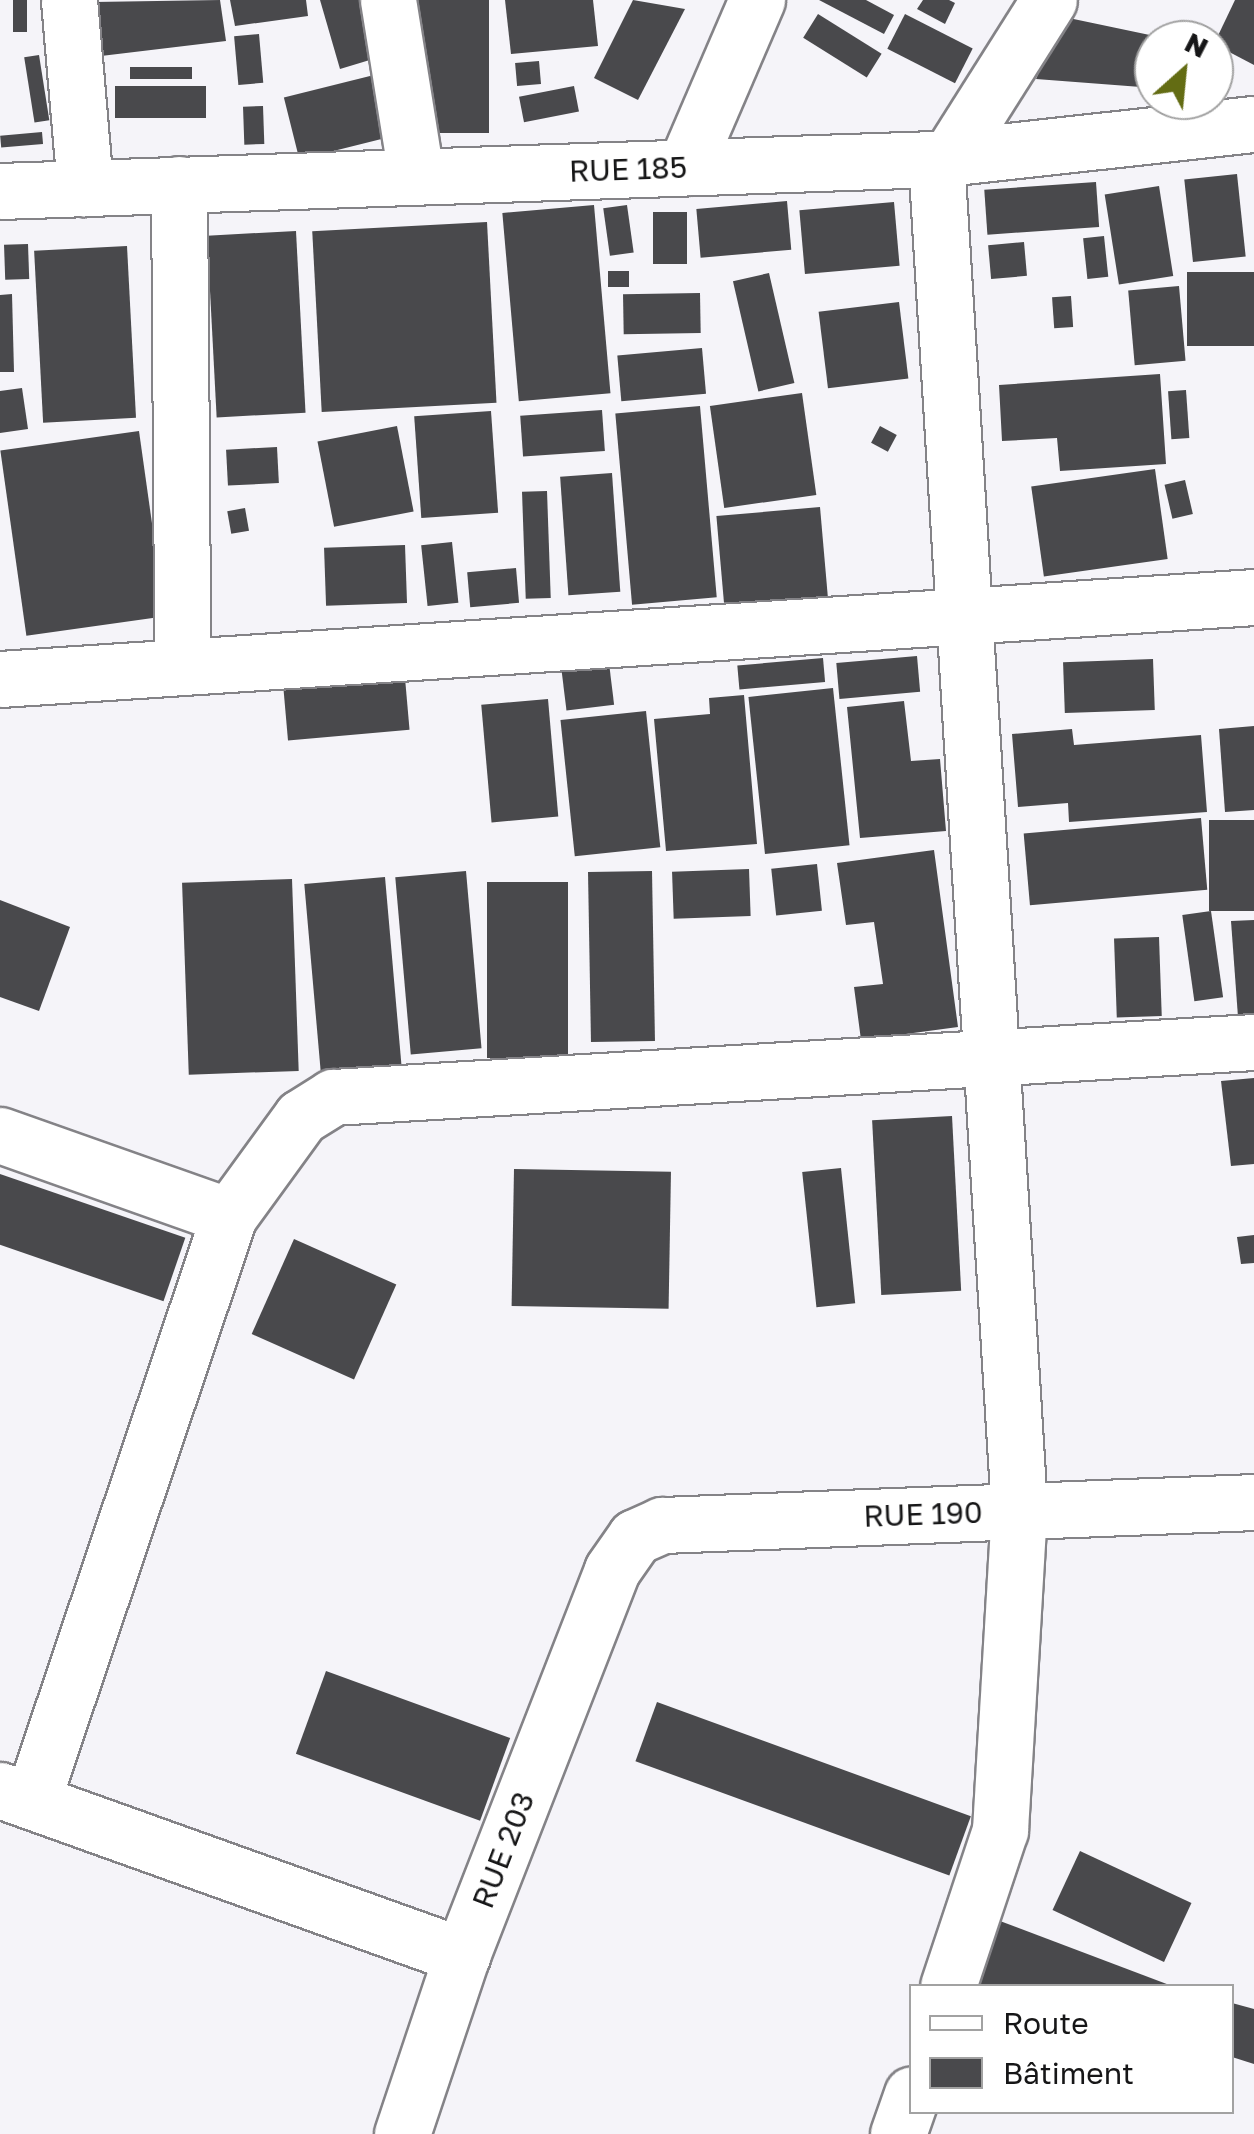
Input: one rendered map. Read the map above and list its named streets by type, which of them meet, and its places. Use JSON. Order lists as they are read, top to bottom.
{
  "streets": {
    "street": ["RUE 185", "RUE 190", "RUE 203"]
  },
  "crossings": [
    ["RUE 190", "RUE 203"]
  ],
  "legend": ["Route", "Bâtiment"],
  "north": "top right"
}
